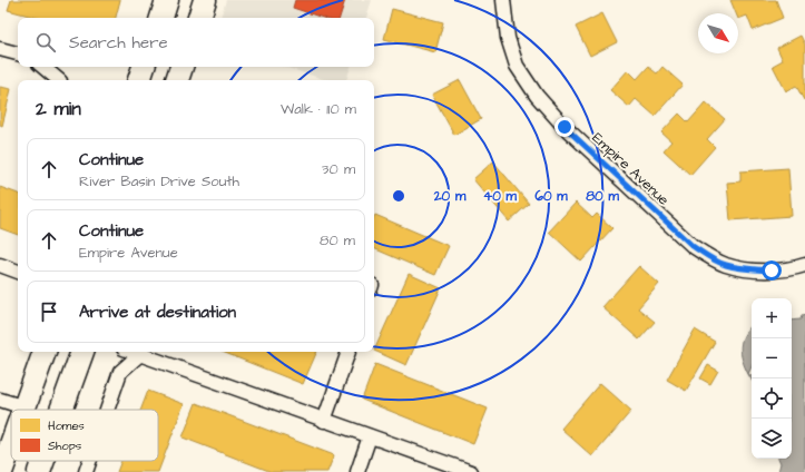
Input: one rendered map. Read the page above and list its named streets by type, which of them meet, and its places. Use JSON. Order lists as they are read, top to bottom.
{
  "streets": {
    "street": ["Empire Avenue"]
  },
  "legend": ["Homes", "Shops"],
  "north": "bottom right",
  "page": {
    "search": "Search here",
    "heading": ["2 min", "Walk · 110 m"],
    "list": [
      ["Continue", "River Basin Drive South", "30 m"],
      ["Continue", "Empire Avenue", "80 m"],
      "Arrive at destination"
    ],
    "map_buttons": ["+", "−"]
  },
  "rings": [
    "20 m",
    "40 m",
    "60 m",
    "80 m"
  ]
}
